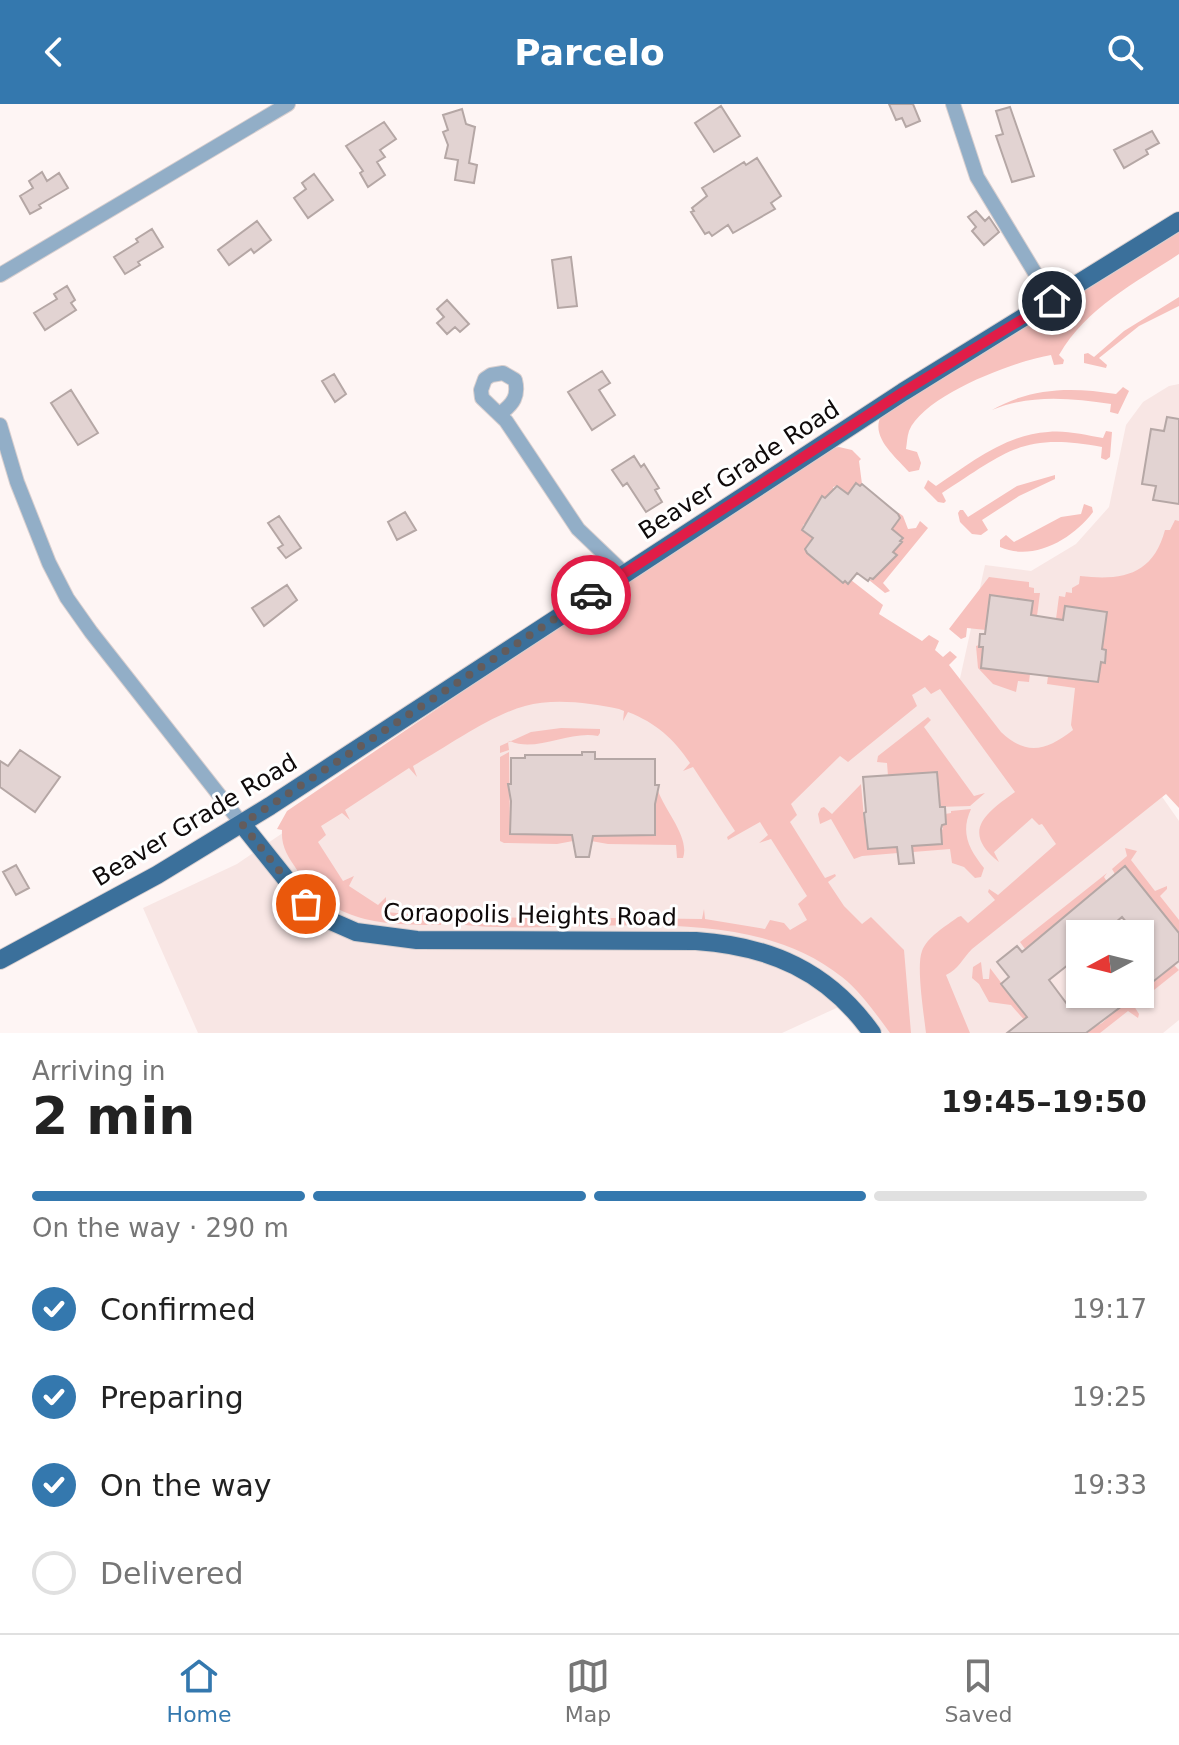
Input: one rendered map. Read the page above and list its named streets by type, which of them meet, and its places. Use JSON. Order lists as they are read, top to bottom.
{
  "streets": {
    "main road": ["Beaver Grade Road", "Coraopolis Heights Road"]
  },
  "crossings": [
    ["Beaver Grade Road", "Coraopolis Heights Road"]
  ],
  "north": "left",
  "page": {
    "header": "Parcelo",
    "heading": ["2 min", "Arriving in", "19:45–19:50"],
    "bar": "On the way · 290 m",
    "list": [
      ["Confirmed", "19:17"],
      ["Preparing", "19:25"],
      ["On the way", "19:33"],
      "Delivered"
    ],
    "tabs": ["Home", "Map", "Saved"]
  }
}
